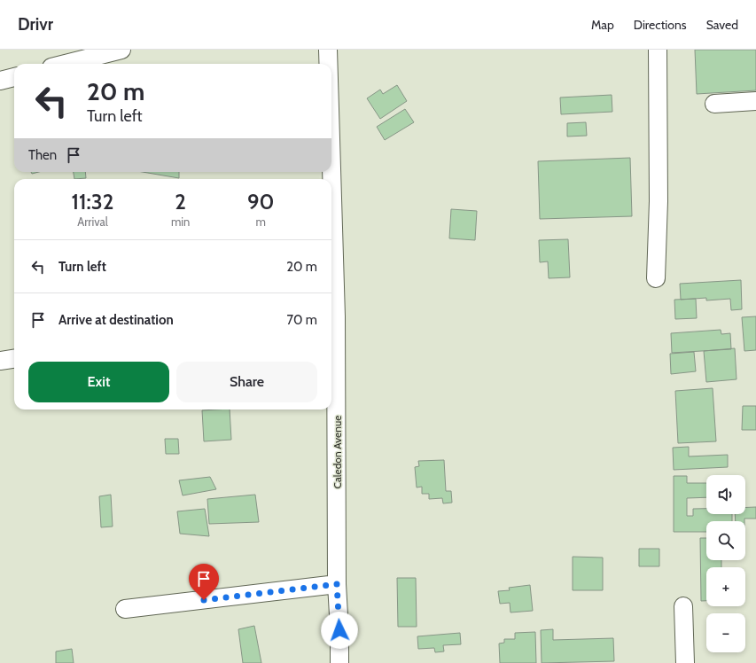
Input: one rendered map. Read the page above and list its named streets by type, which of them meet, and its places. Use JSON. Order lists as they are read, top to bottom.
{
  "streets": {
    "street": ["Caledon Avenue"]
  },
  "page": {
    "header": "Drivr",
    "nav": ["Map", "Directions", "Saved"],
    "turn": ["20 m", "Turn left"],
    "then": "Then",
    "eta": [
      "11:32",
      "Arrival",
      "2",
      "min",
      "90",
      "m"
    ],
    "list": [
      {
        "name": "Turn left",
        "value": "20 m"
      },
      {
        "name": "Arrive at destination",
        "value": "70 m"
      }
    ],
    "buttons": ["Exit", "Share"],
    "map_buttons": ["+", "−"]
  }
}
